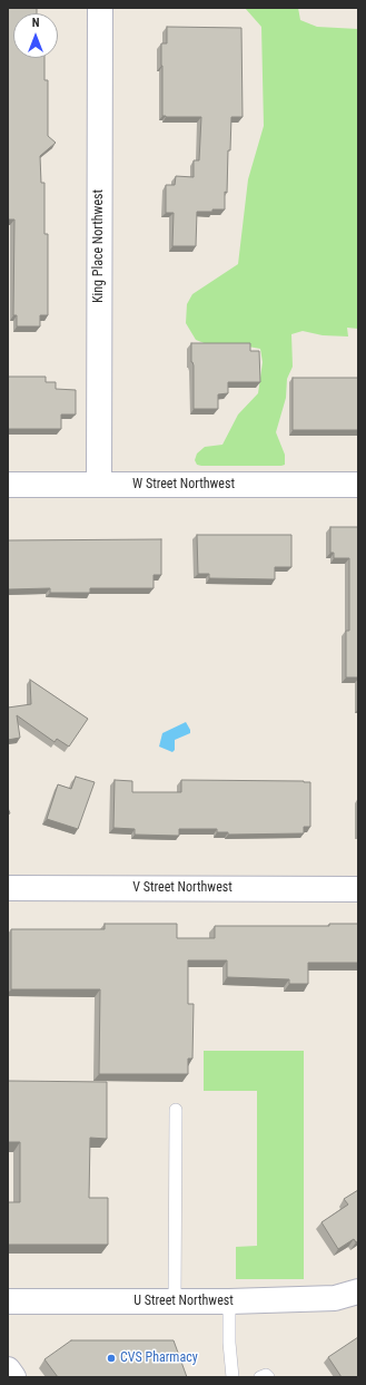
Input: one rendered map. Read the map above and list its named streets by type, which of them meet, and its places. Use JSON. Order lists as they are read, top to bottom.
{
  "streets": {
    "street": [
      "King Place Northwest",
      "W Street Northwest",
      "V Street Northwest",
      "U Street Northwest"
    ]
  },
  "crossings": [
    ["King Place Northwest", "W Street Northwest"]
  ],
  "places": ["CVS Pharmacy"],
  "north": "top"
}
